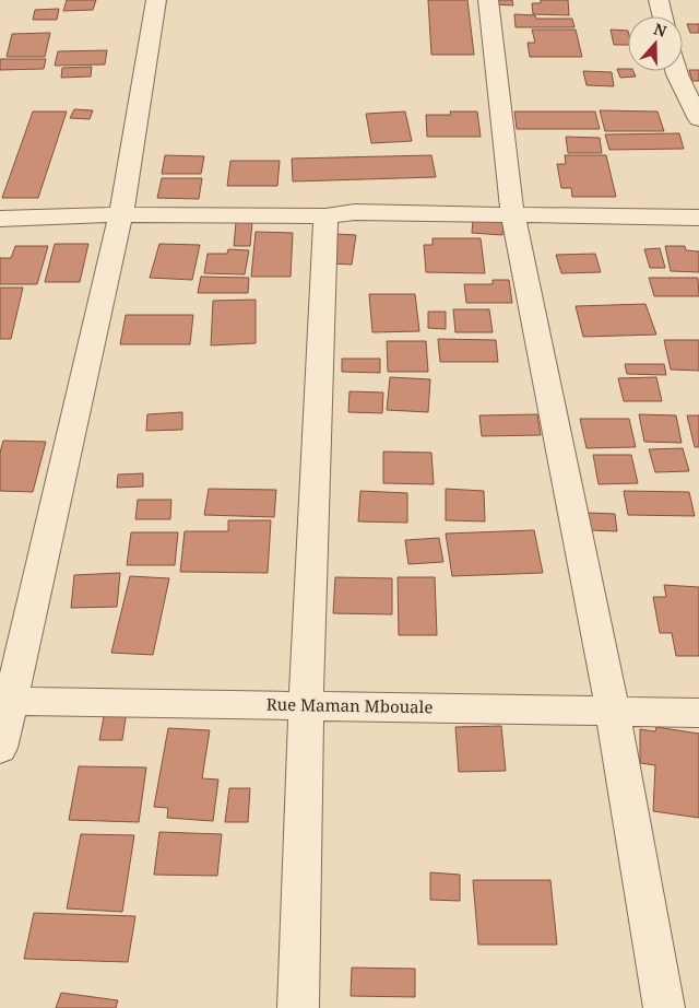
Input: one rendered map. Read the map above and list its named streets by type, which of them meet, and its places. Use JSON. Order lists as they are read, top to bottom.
{
  "streets": {
    "street": ["Rue Maman Mbouale"]
  },
  "north": "top"
}
